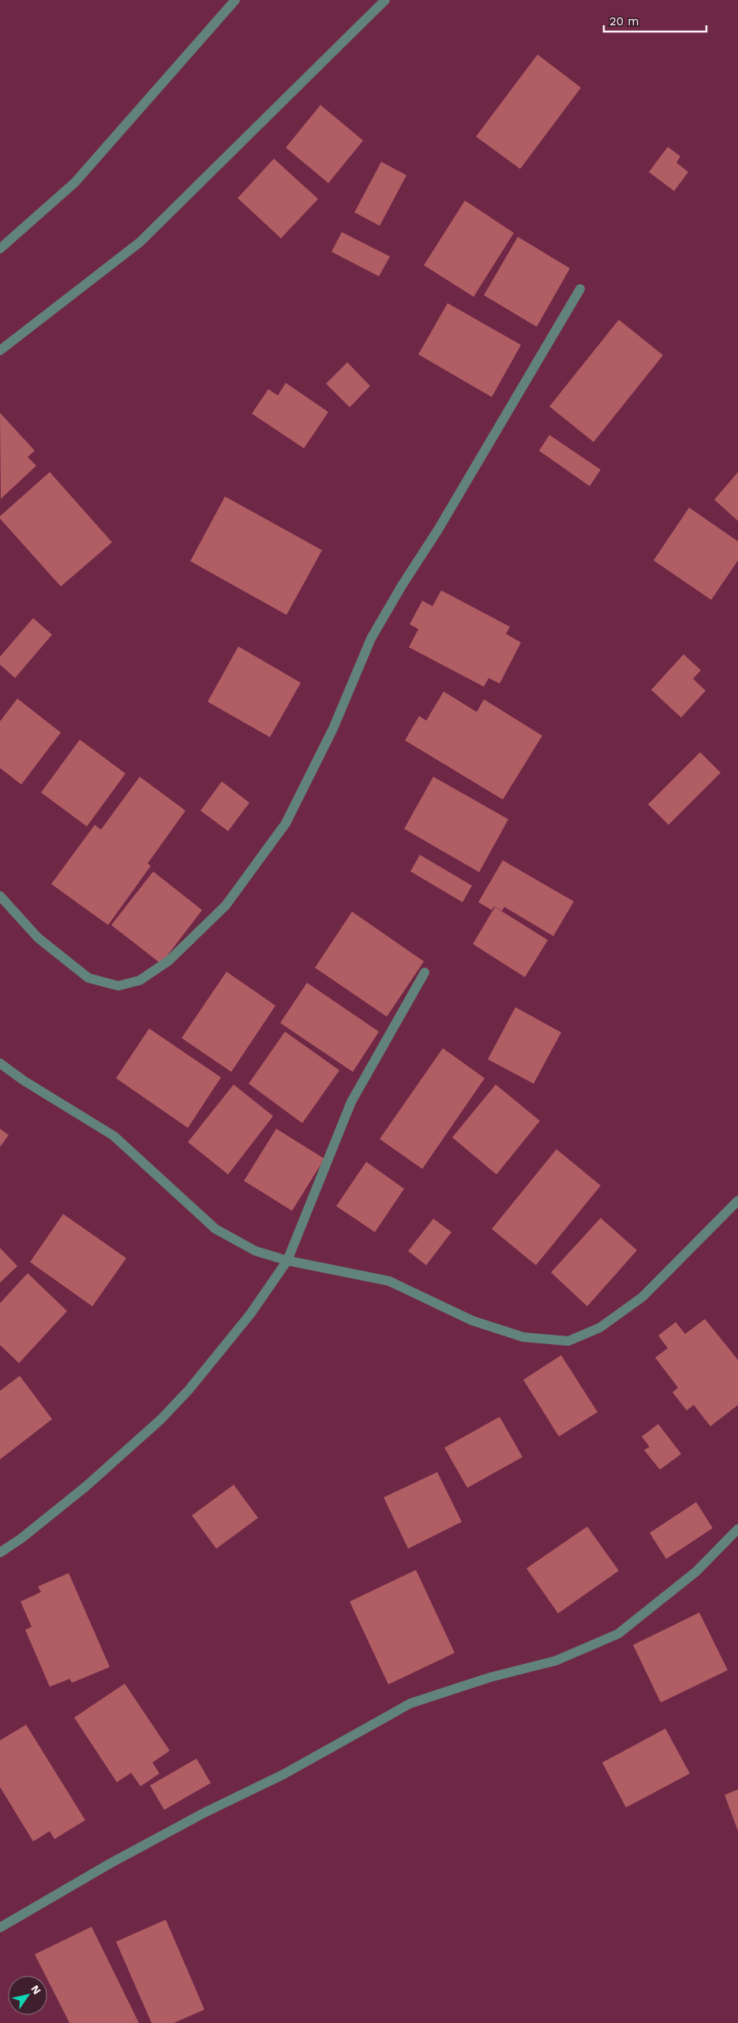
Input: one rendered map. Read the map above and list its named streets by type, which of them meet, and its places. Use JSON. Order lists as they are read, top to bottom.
{
  "scale_bar": "20 m",
  "north": "top right"
}
